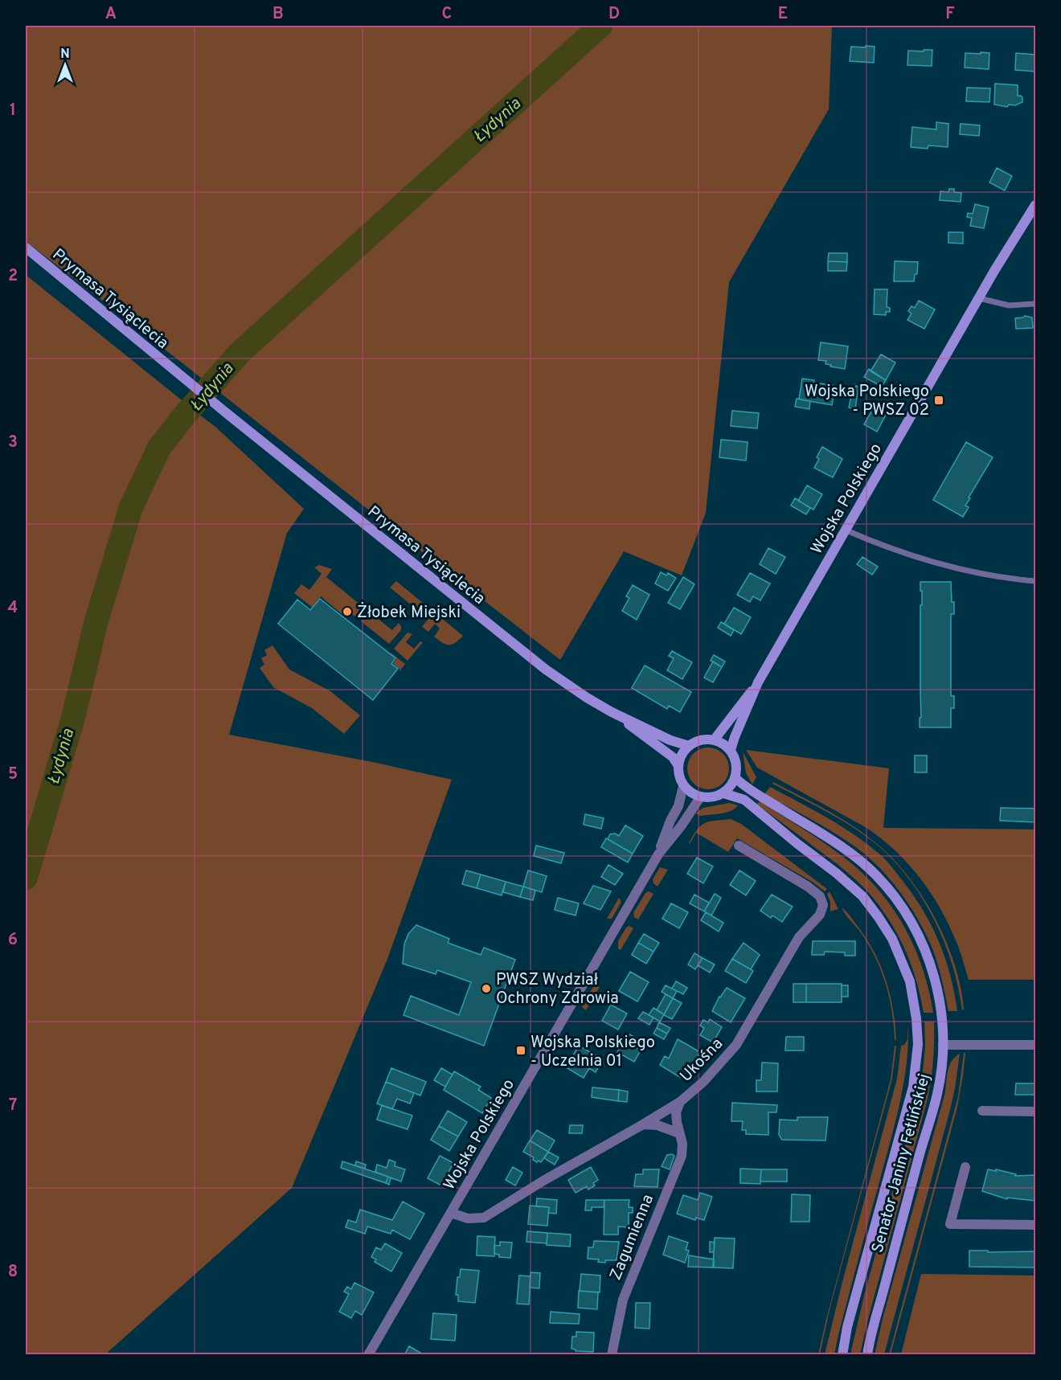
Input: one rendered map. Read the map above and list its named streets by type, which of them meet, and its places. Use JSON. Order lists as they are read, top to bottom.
{
  "streets": {
    "main road": ["Prymasa Tysiąclecia", "Wojska Polskiego", "Senator Janiny Fetlińskiej"],
    "street": ["Ukośna", "Zagumienna"]
  },
  "crossings": [
    ["Prymasa Tysiąclecia", "Wojska Polskiego"],
    ["Prymasa Tysiąclecia", "Senator Janiny Fetlińskiej"],
    ["Wojska Polskiego", "Ukośna"],
    ["Wojska Polskiego", "Senator Janiny Fetlińskiej"],
    ["Ukośna", "Zagumienna"]
  ],
  "water": ["Łydynia"],
  "places": {
    "transit": ["Wojska Polskiego - PWSZ 02", "Wojska Polskiego - Uczelnia 01"],
    "other": ["Żłobek Miejski", "PWSZ Wydział Ochrony Zdrowia"]
  },
  "north": "top",
  "grid": {
    "columns": [
      "A",
      "B",
      "C",
      "D",
      "E",
      "F"
    ],
    "rows": [
      "1",
      "2",
      "3",
      "4",
      "5",
      "6",
      "7",
      "8"
    ]
  }
}
